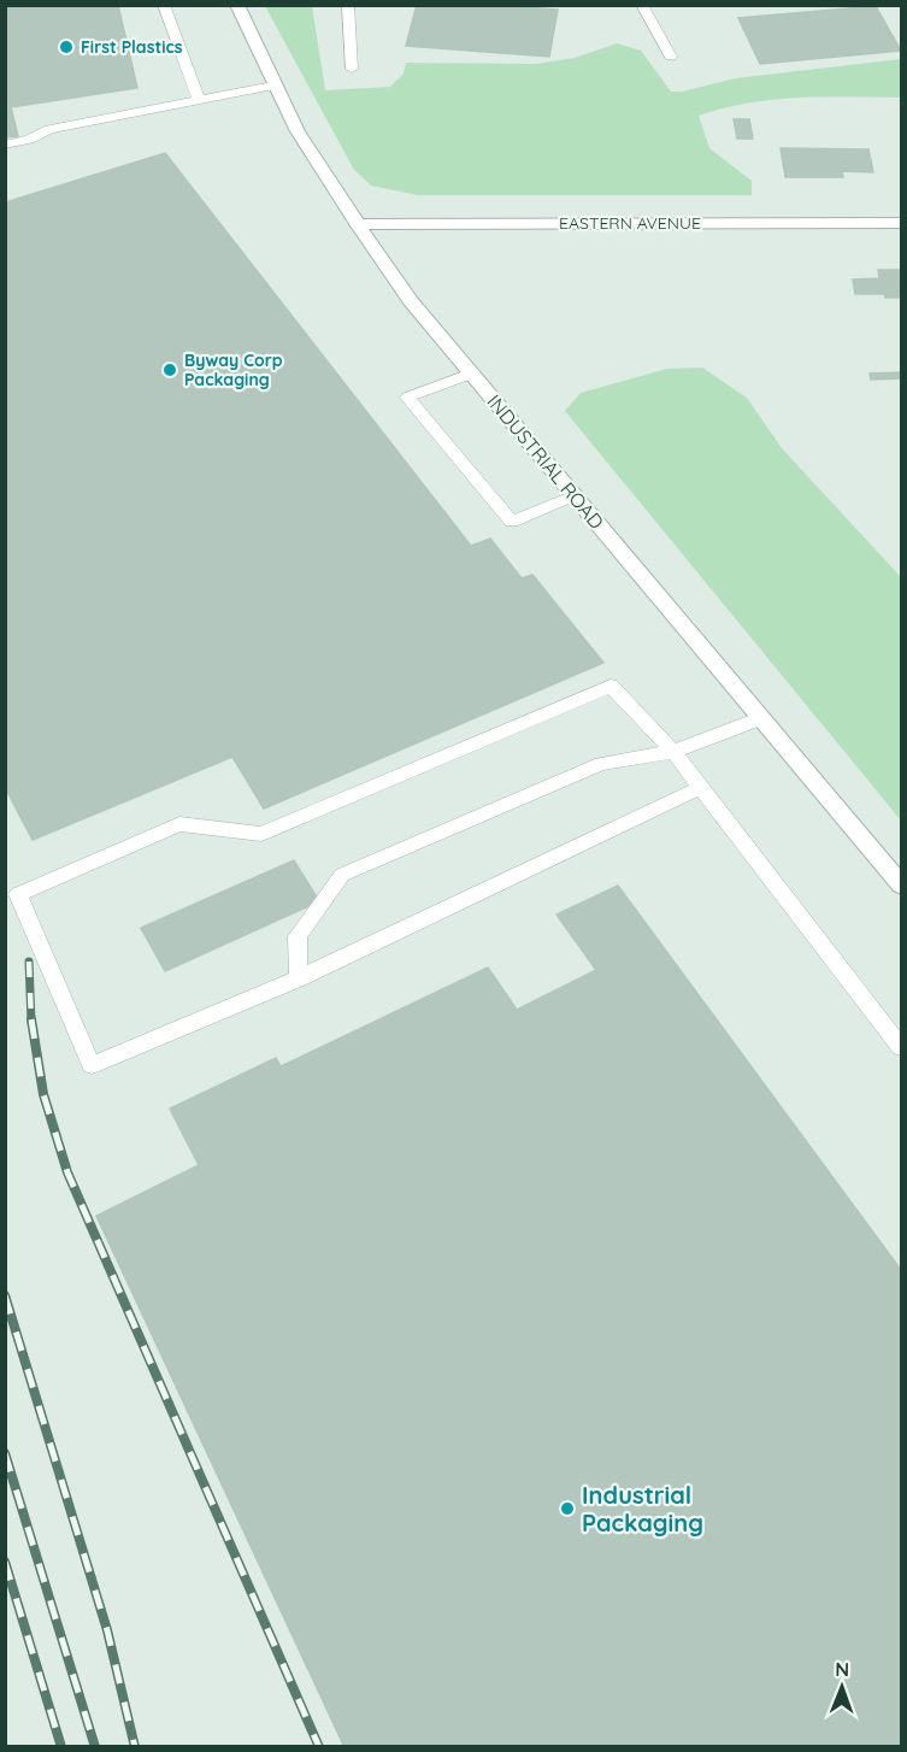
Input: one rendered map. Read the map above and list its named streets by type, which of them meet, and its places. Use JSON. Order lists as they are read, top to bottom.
{
  "streets": {
    "street": ["EASTERN AVENUE", "INDUSTRIAL ROAD"]
  },
  "crossings": [
    ["EASTERN AVENUE", "INDUSTRIAL ROAD"]
  ],
  "places": ["First Plastics", "Byway Corp Packaging", "Industrial Packaging"],
  "north": "top"
}
